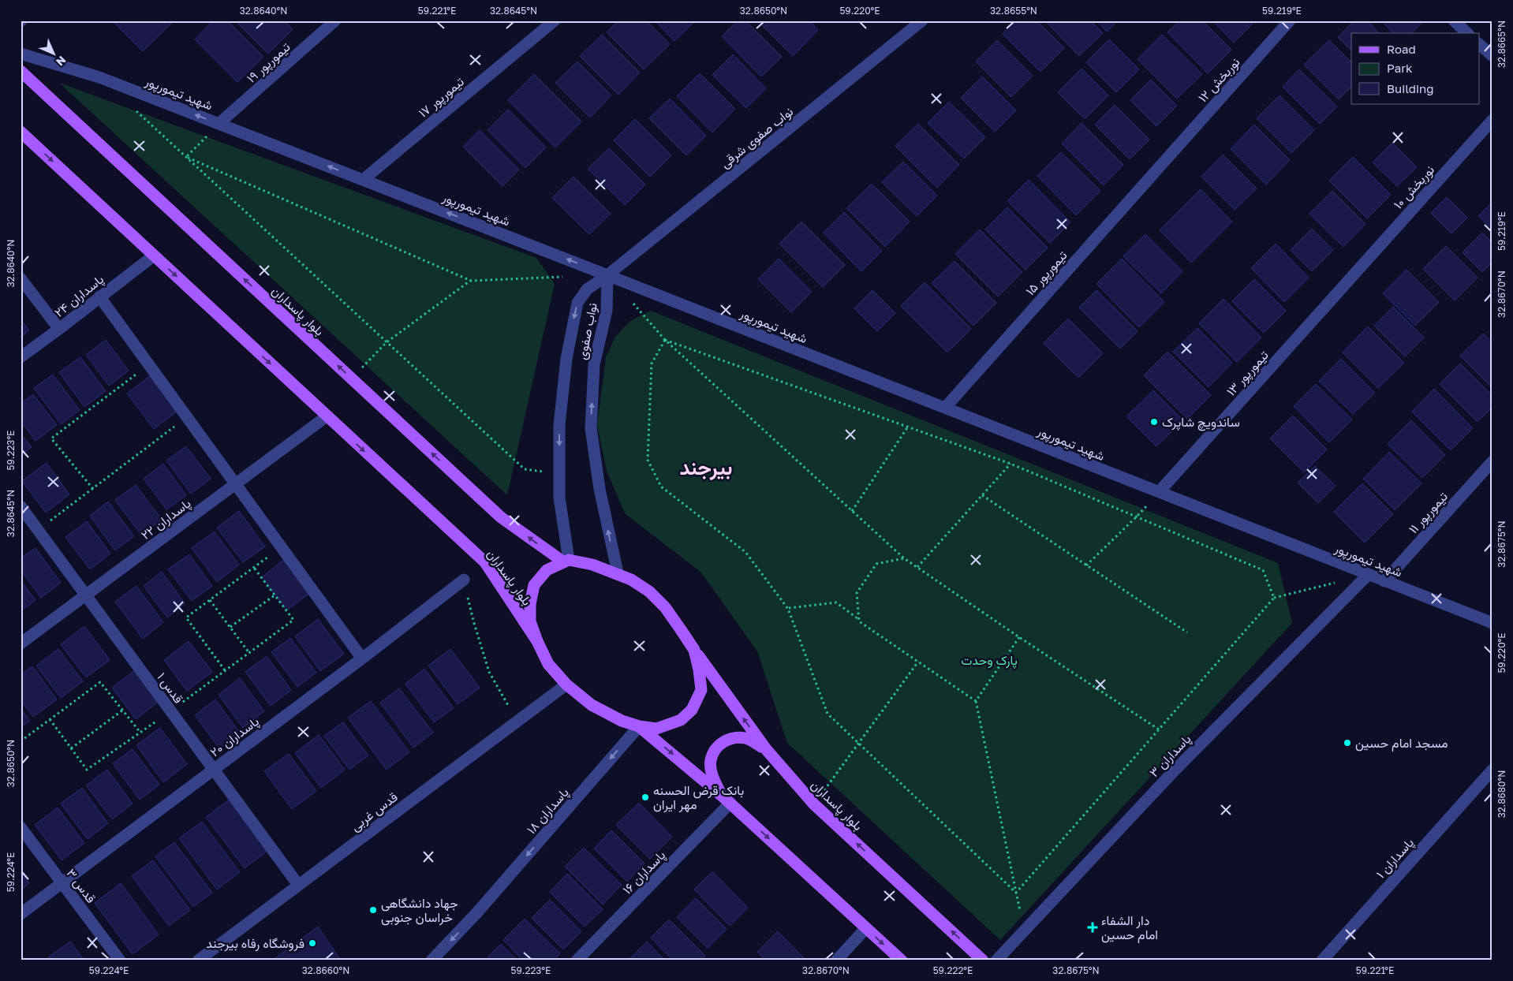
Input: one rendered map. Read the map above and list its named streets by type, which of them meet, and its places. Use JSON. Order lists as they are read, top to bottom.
{
  "streets": {
    "main road": ["بلوار پاسداران"],
    "street": [
      "تیمورپور ۱۹",
      "نوربخش ۱۲",
      "شهید تیمورپور",
      "تیمورپور ۱۷",
      "نواب صفوی شرقی",
      "نوربخش ۱۰",
      "تیمورپور ۱۵",
      "پاسداران ۲۴",
      "نواب صفوی",
      "تیمورپور ۱۳",
      "تیمورپور ۱۱",
      "پاسداران ۲۲",
      "قدس ۱",
      "پاسداران ۲۰",
      "پاسداران ۳",
      "پاسداران ۱۸",
      "قدس غربی",
      "پاسداران ۱",
      "پاسداران ۱۶",
      "قدس ۳"
    ]
  },
  "crossings": [
    ["تیمورپور ۱۹", "شهید تیمورپور"],
    ["نوربخش ۱۲", "تیمورپور ۱۵"],
    ["شهید تیمورپور", "تیمورپور ۱۷"],
    ["شهید تیمورپور", "نواب صفوی شرقی"],
    ["شهید تیمورپور", "تیمورپور ۱۵"],
    ["شهید تیمورپور", "نواب صفوی"],
    ["شهید تیمورپور", "تیمورپور ۱۳"],
    ["شهید تیمورپور", "تیمورپور ۱۱"],
    ["شهید تیمورپور", "پاسداران ۳"],
    ["نواب صفوی شرقی", "نواب صفوی"],
    ["نوربخش ۱۰", "تیمورپور ۱۳"],
    ["پاسداران ۲۴", "بلوار پاسداران"],
    ["بلوار پاسداران", "نواب صفوی"],
    ["بلوار پاسداران", "پاسداران ۲۲"],
    ["پاسداران ۲۲", "قدس ۱"],
    ["قدس ۱", "پاسداران ۲۰"],
    ["قدس ۱", "قدس غربی"],
    ["پاسداران ۲۰", "قدس ۳"]
  ],
  "one_way": ["شهید تیمورپور", "پاسداران ۱۸"],
  "districts": ["بیرجند"],
  "parks": ["پارک وحدت"],
  "places": {
    "other": [
      "ساندویچ شاپرک",
      "مسجد امام حسین",
      "بانک قرض الحسنه مهر ایران",
      "جهاد دانشگاهی خراسان جنوبی",
      "فروشگاه رفاه بیرجند"
    ],
    "health": ["دار الشفاء امام حسین"]
  },
  "legend": ["Road", "Park", "Building"],
  "north": "bottom right",
  "coordinates": [
    "32.8640°N",
    "59.221°E",
    "32.8645°N",
    "32.8650°N",
    "59.220°E",
    "32.8655°N",
    "59.219°E",
    "32.8665°N",
    "32.8670°N",
    "59.223°E",
    "32.8675°N",
    "32.8680°N",
    "59.224°E",
    "32.8660°N",
    "59.222°E"
  ]
}
